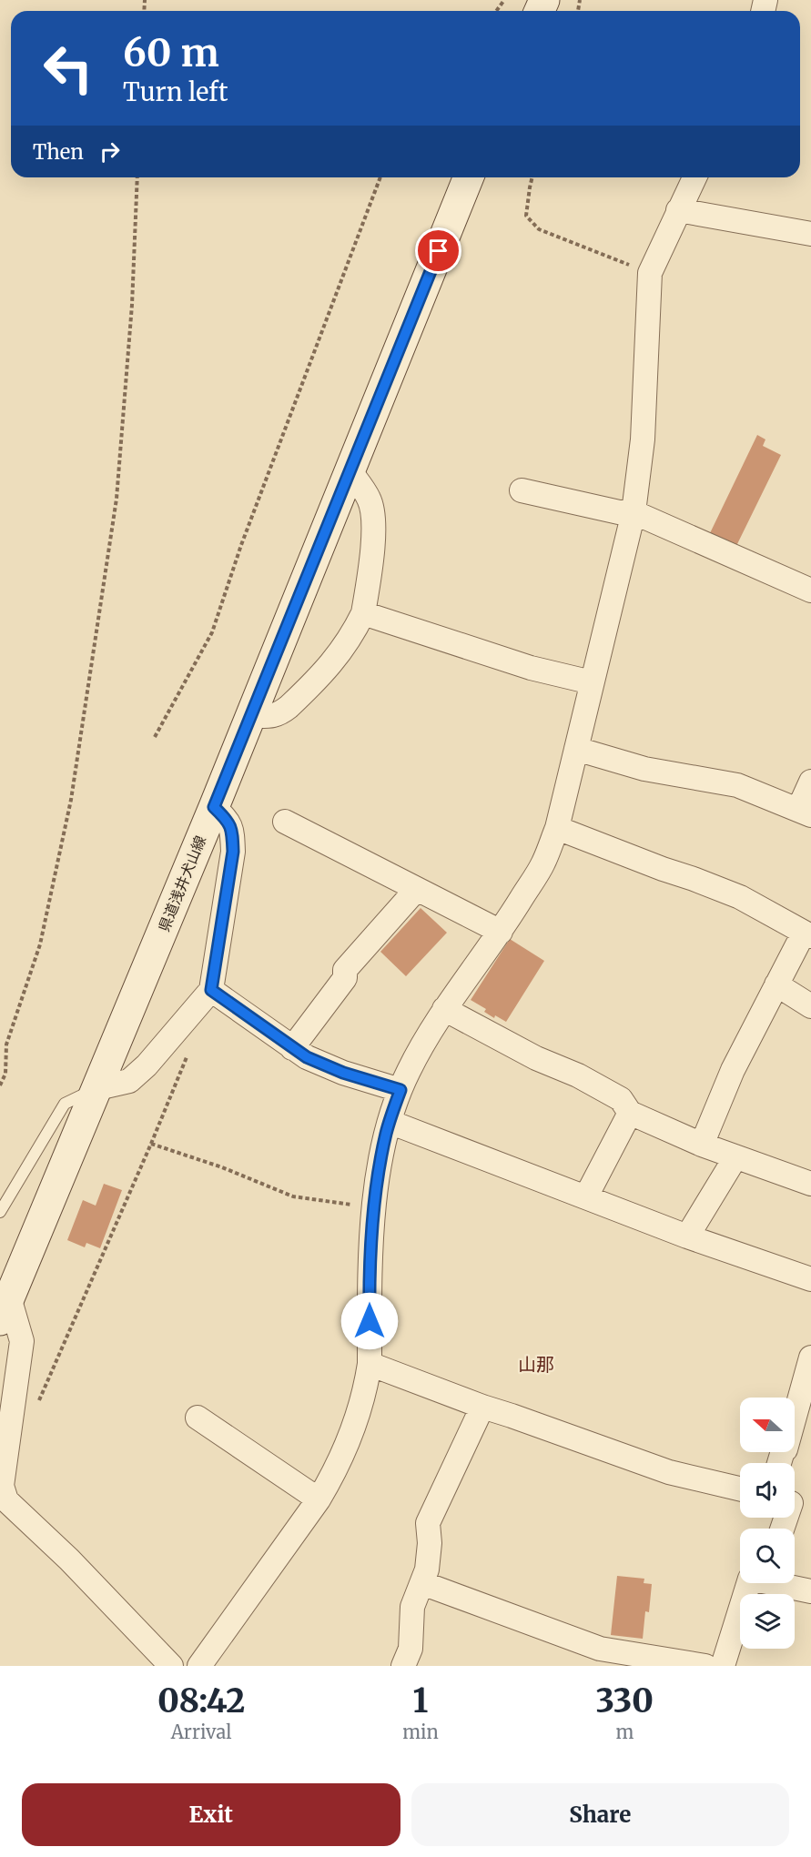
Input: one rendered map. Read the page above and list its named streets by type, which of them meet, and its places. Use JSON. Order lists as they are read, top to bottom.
{
  "streets": {
    "main road": ["県道浅井犬山線"]
  },
  "districts": ["山那"],
  "north": "left",
  "page": {
    "turn": ["60 m", "Turn left"],
    "then": "Then",
    "eta": [
      "08:42",
      "Arrival",
      "1",
      "min",
      "330",
      "m"
    ],
    "buttons": ["Exit", "Share"]
  }
}
